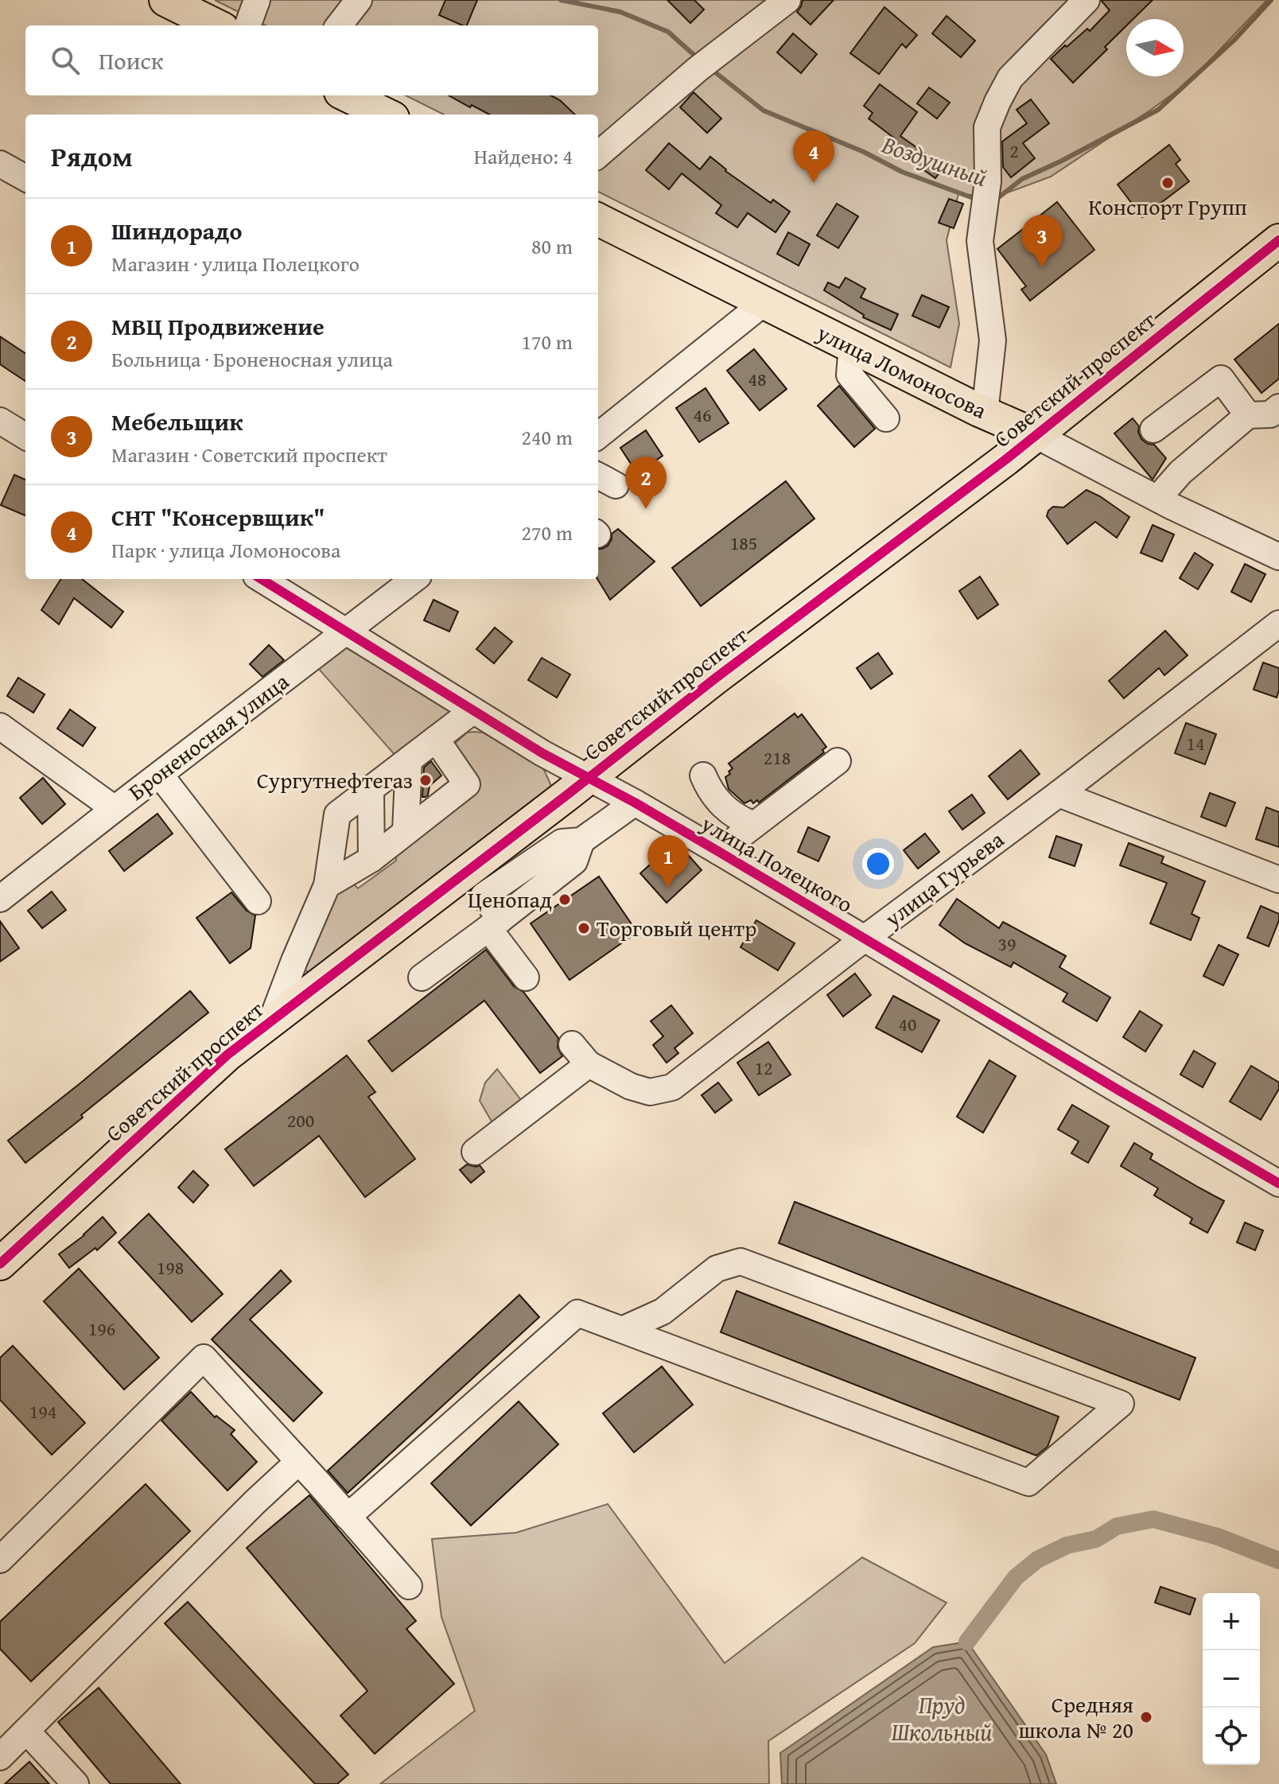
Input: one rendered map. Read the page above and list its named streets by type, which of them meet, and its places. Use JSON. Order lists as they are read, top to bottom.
{
  "streets": {
    "main road": ["улица Ломоносова", "Советский проспект"],
    "street": ["Броненосная улица", "улица Полецкого", "улица Гурьева"]
  },
  "crossings": [
    ["улица Ломоносова", "Советский проспект"],
    ["Советский проспект", "улица Полецкого"],
    ["Броненосная улица", "улица Полецкого"],
    ["улица Полецкого", "улица Гурьева"]
  ],
  "water": ["Воздушный", "Пруд Школьный"],
  "places": [
    "Конспорт Групп",
    "Сургутнефтегаз",
    "Ценопад",
    "Торговый центр",
    "Средняя школа № 20"
  ],
  "house_numbers": [
    "2",
    "48",
    "46",
    "185",
    "14",
    "218",
    "39",
    "40",
    "12",
    "200",
    "198",
    "196",
    "194"
  ],
  "north": "right",
  "page": {
    "search": "Поиск",
    "heading": ["Рядом", "Найдено: 4"],
    "pins": [
      "4",
      "3",
      "2",
      "1"
    ],
    "list": [
      {
        "mark": "1",
        "name": "Шиндорадо",
        "note": "Магазин · улица Полецкого",
        "value": "80 m"
      },
      {
        "mark": "2",
        "name": "МВЦ Продвижение",
        "note": "Больница · Броненосная улица",
        "value": "170 m"
      },
      {
        "mark": "3",
        "name": "Мебельщик",
        "note": "Магазин · Советский проспект",
        "value": "240 m"
      },
      {
        "mark": "4",
        "name": "СНТ \"Консервщик\"",
        "note": "Парк · улица Ломоносова",
        "value": "270 m"
      }
    ],
    "map_buttons": ["+", "−"]
  }
}
